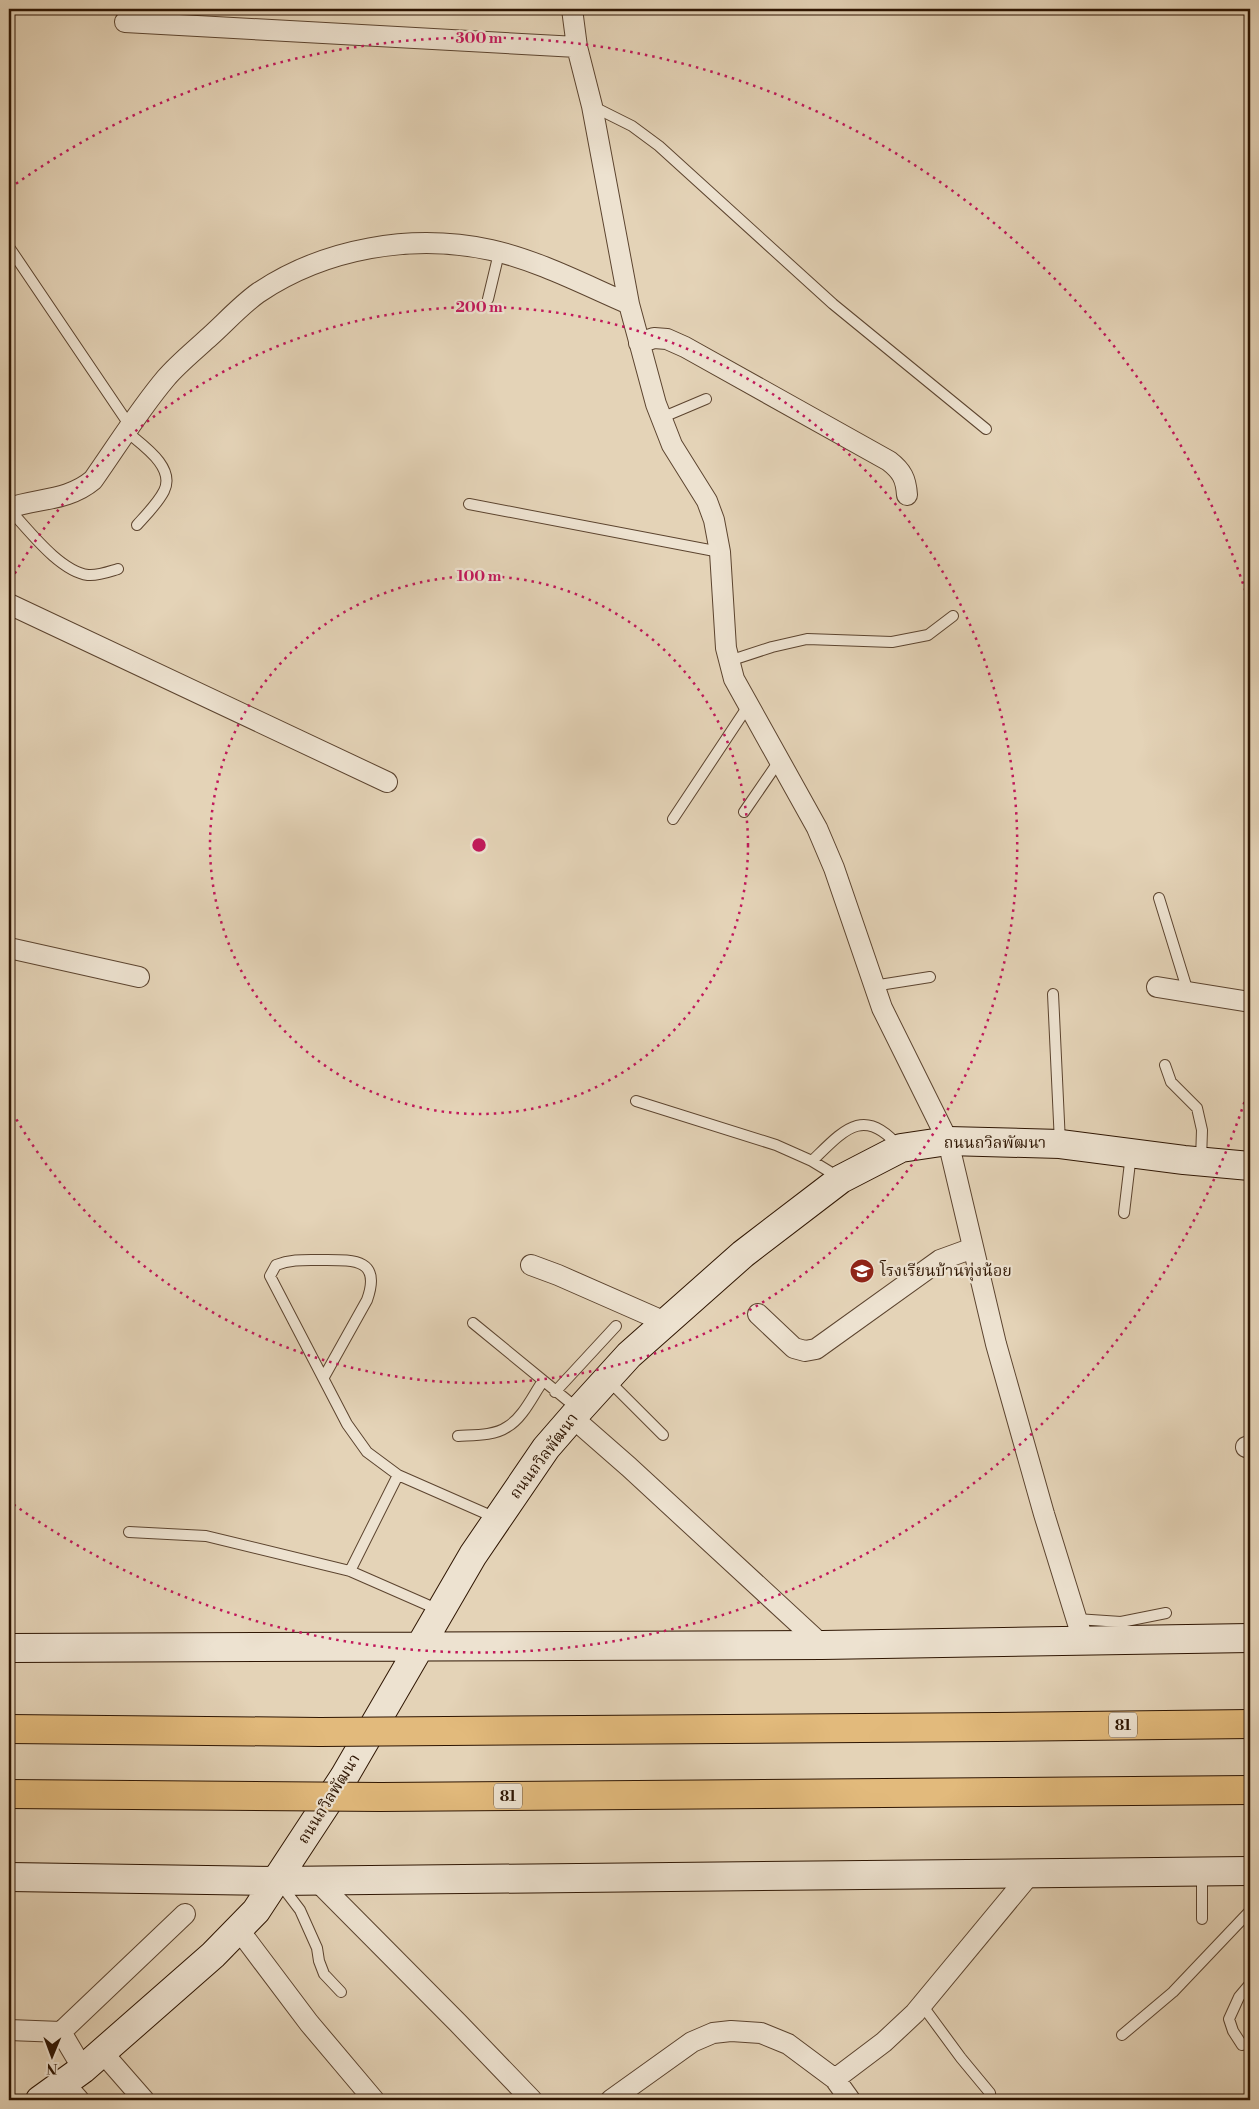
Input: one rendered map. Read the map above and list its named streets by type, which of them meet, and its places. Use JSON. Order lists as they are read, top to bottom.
{
  "streets": {
    "highway": ["81"],
    "main road": ["ถนนถวิลพัฒนา"]
  },
  "places": {
    "school or university": ["โรงเรียนบ้านทุ่งน้อย"]
  },
  "north": "bottom",
  "rings": ["300 m", "200 m", "100 m"]
}
